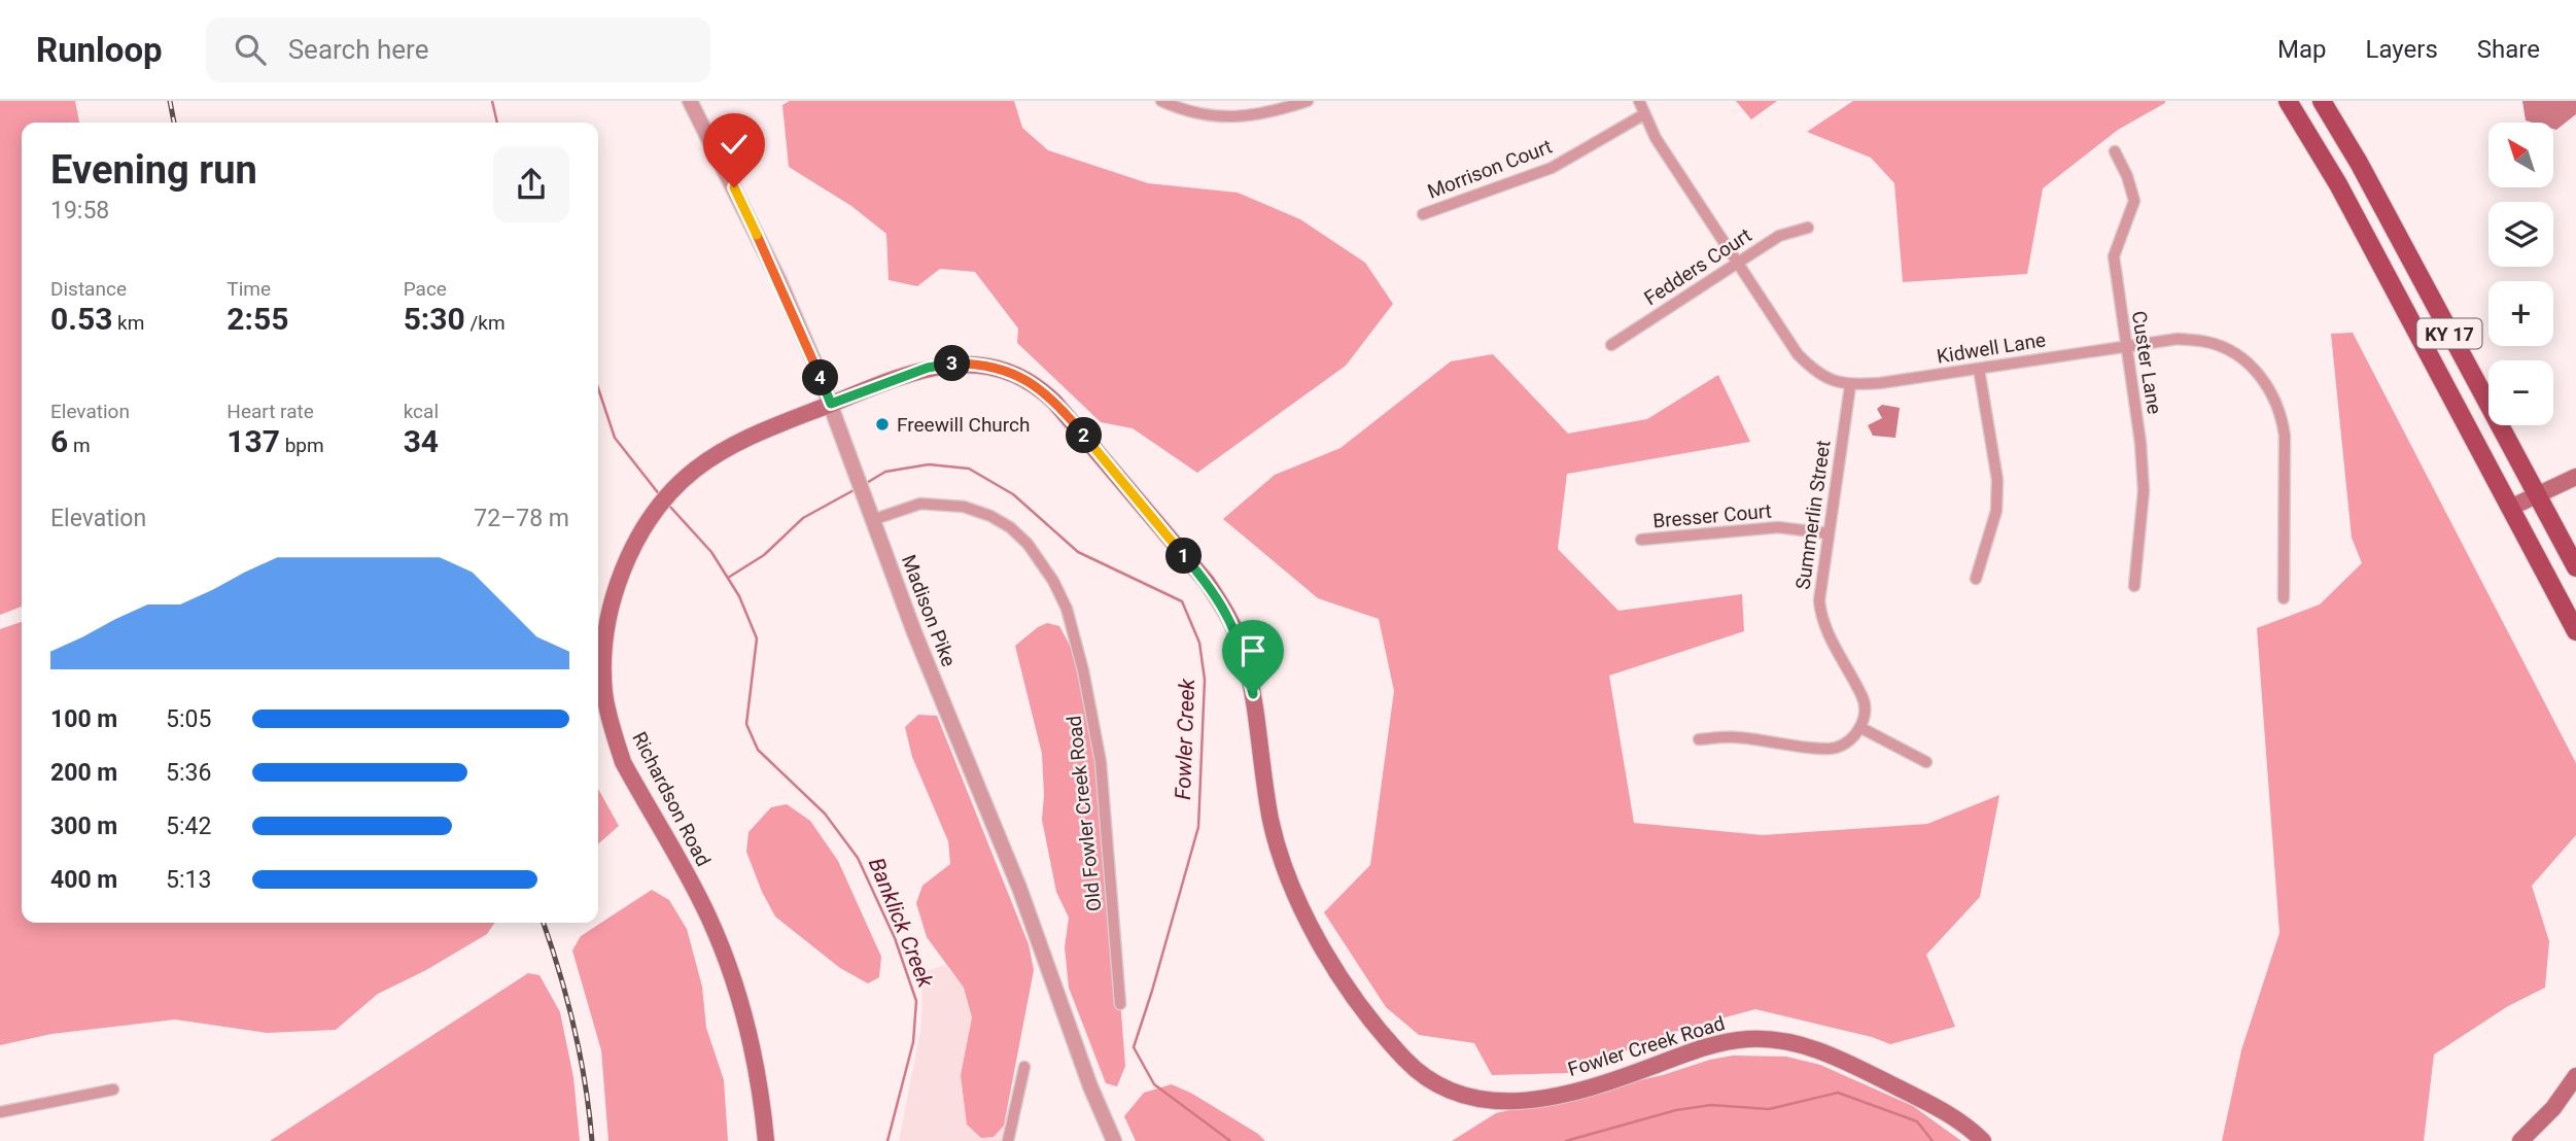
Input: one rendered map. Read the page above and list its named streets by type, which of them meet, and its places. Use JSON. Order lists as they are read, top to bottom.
{
  "streets": {
    "main road": ["KY 17", "Richardson Road", "Fowler Creek Road"],
    "street": [
      "Morrison Court",
      "Fedders Court",
      "Kidwell Lane",
      "Custer Lane",
      "Summerlin Street",
      "Bresser Court",
      "Madison Pike",
      "Old Fowler Creek Road"
    ]
  },
  "crossings": [
    ["Morrison Court", "Kidwell Lane"],
    ["Fedders Court", "Kidwell Lane"],
    ["Kidwell Lane", "Custer Lane"],
    ["Kidwell Lane", "Summerlin Street"],
    ["Summerlin Street", "Bresser Court"],
    ["Madison Pike", "Richardson Road"],
    ["Madison Pike", "Old Fowler Creek Road"],
    ["Madison Pike", "Fowler Creek Road"],
    ["Richardson Road", "Fowler Creek Road"]
  ],
  "water": ["Fowler Creek", "Banklick Creek"],
  "places": ["Freewill Church"],
  "north": "top left",
  "page": {
    "header": "Runloop",
    "search": "Search here",
    "nav": ["Map", "Layers", "Share"],
    "map_buttons": ["+", "−"],
    "heading": ["Evening run", "19:58"],
    "stats": [
      ["Distance", "0.53 km"],
      ["Time", "2:55"],
      ["Pace", "5:30 /km"],
      ["Elevation", "6 m"],
      ["Heart rate", "137 bpm"],
      ["kcal", "34"]
    ],
    "pins": [
      "3",
      "4",
      "2",
      "1"
    ],
    "chart": ["Elevation", "72–78 m"],
    "list": [
      {
        "name": "100 m",
        "note": "5:05"
      },
      {
        "name": "200 m",
        "note": "5:36"
      },
      {
        "name": "300 m",
        "note": "5:42"
      },
      {
        "name": "400 m",
        "note": "5:13"
      }
    ]
  }
}
